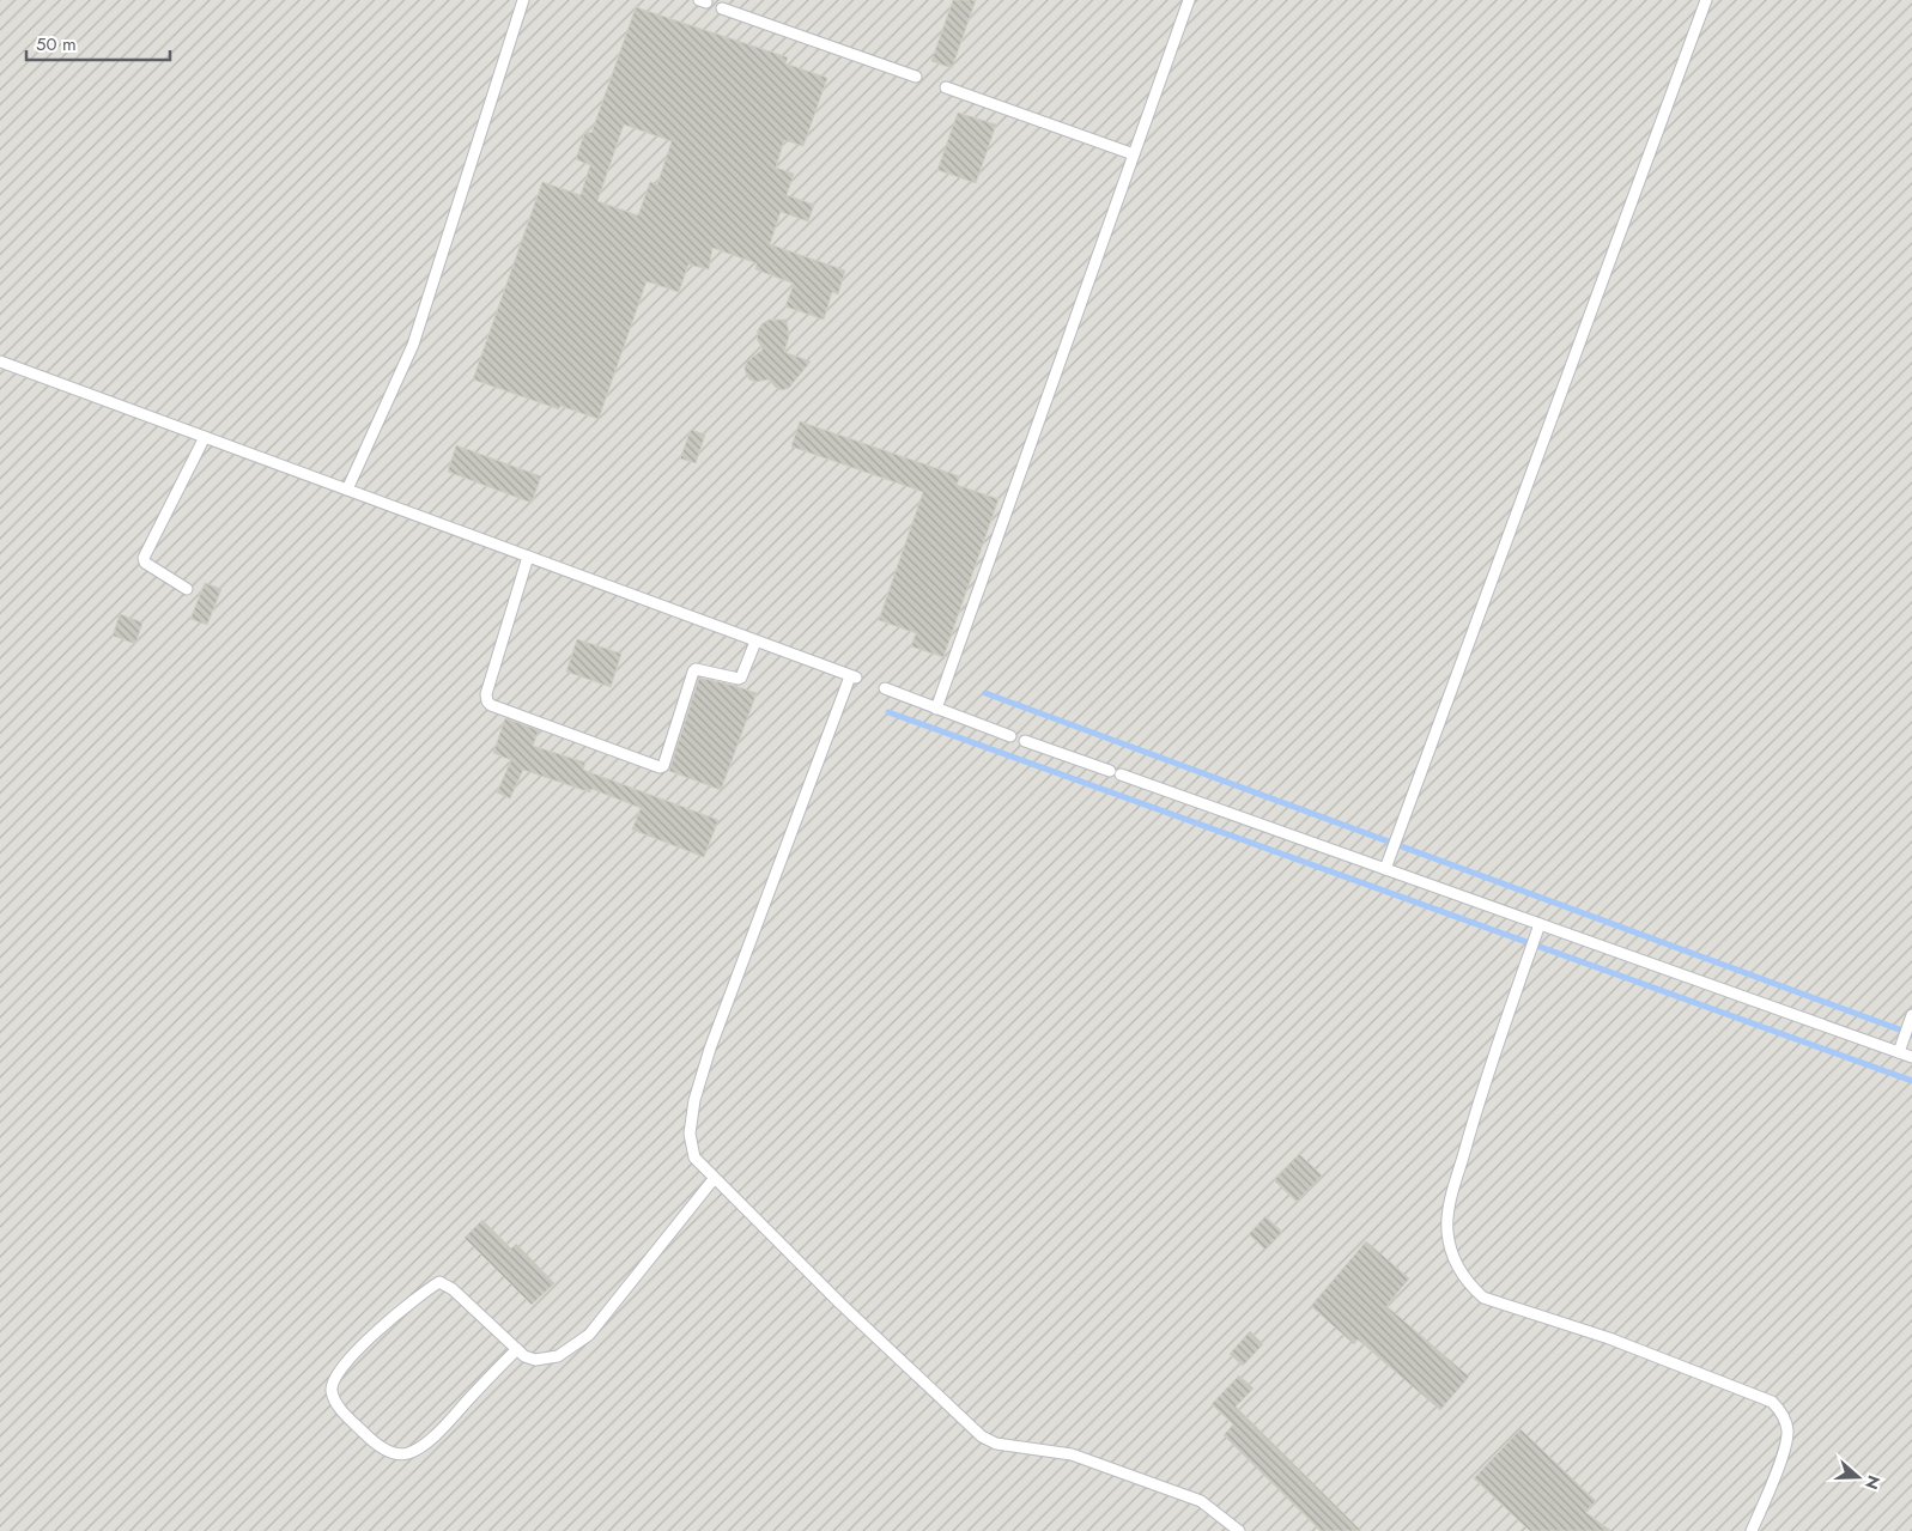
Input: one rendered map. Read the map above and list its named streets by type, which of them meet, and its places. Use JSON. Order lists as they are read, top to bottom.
{
  "scale_bar": "50 m",
  "north": "right"
}
